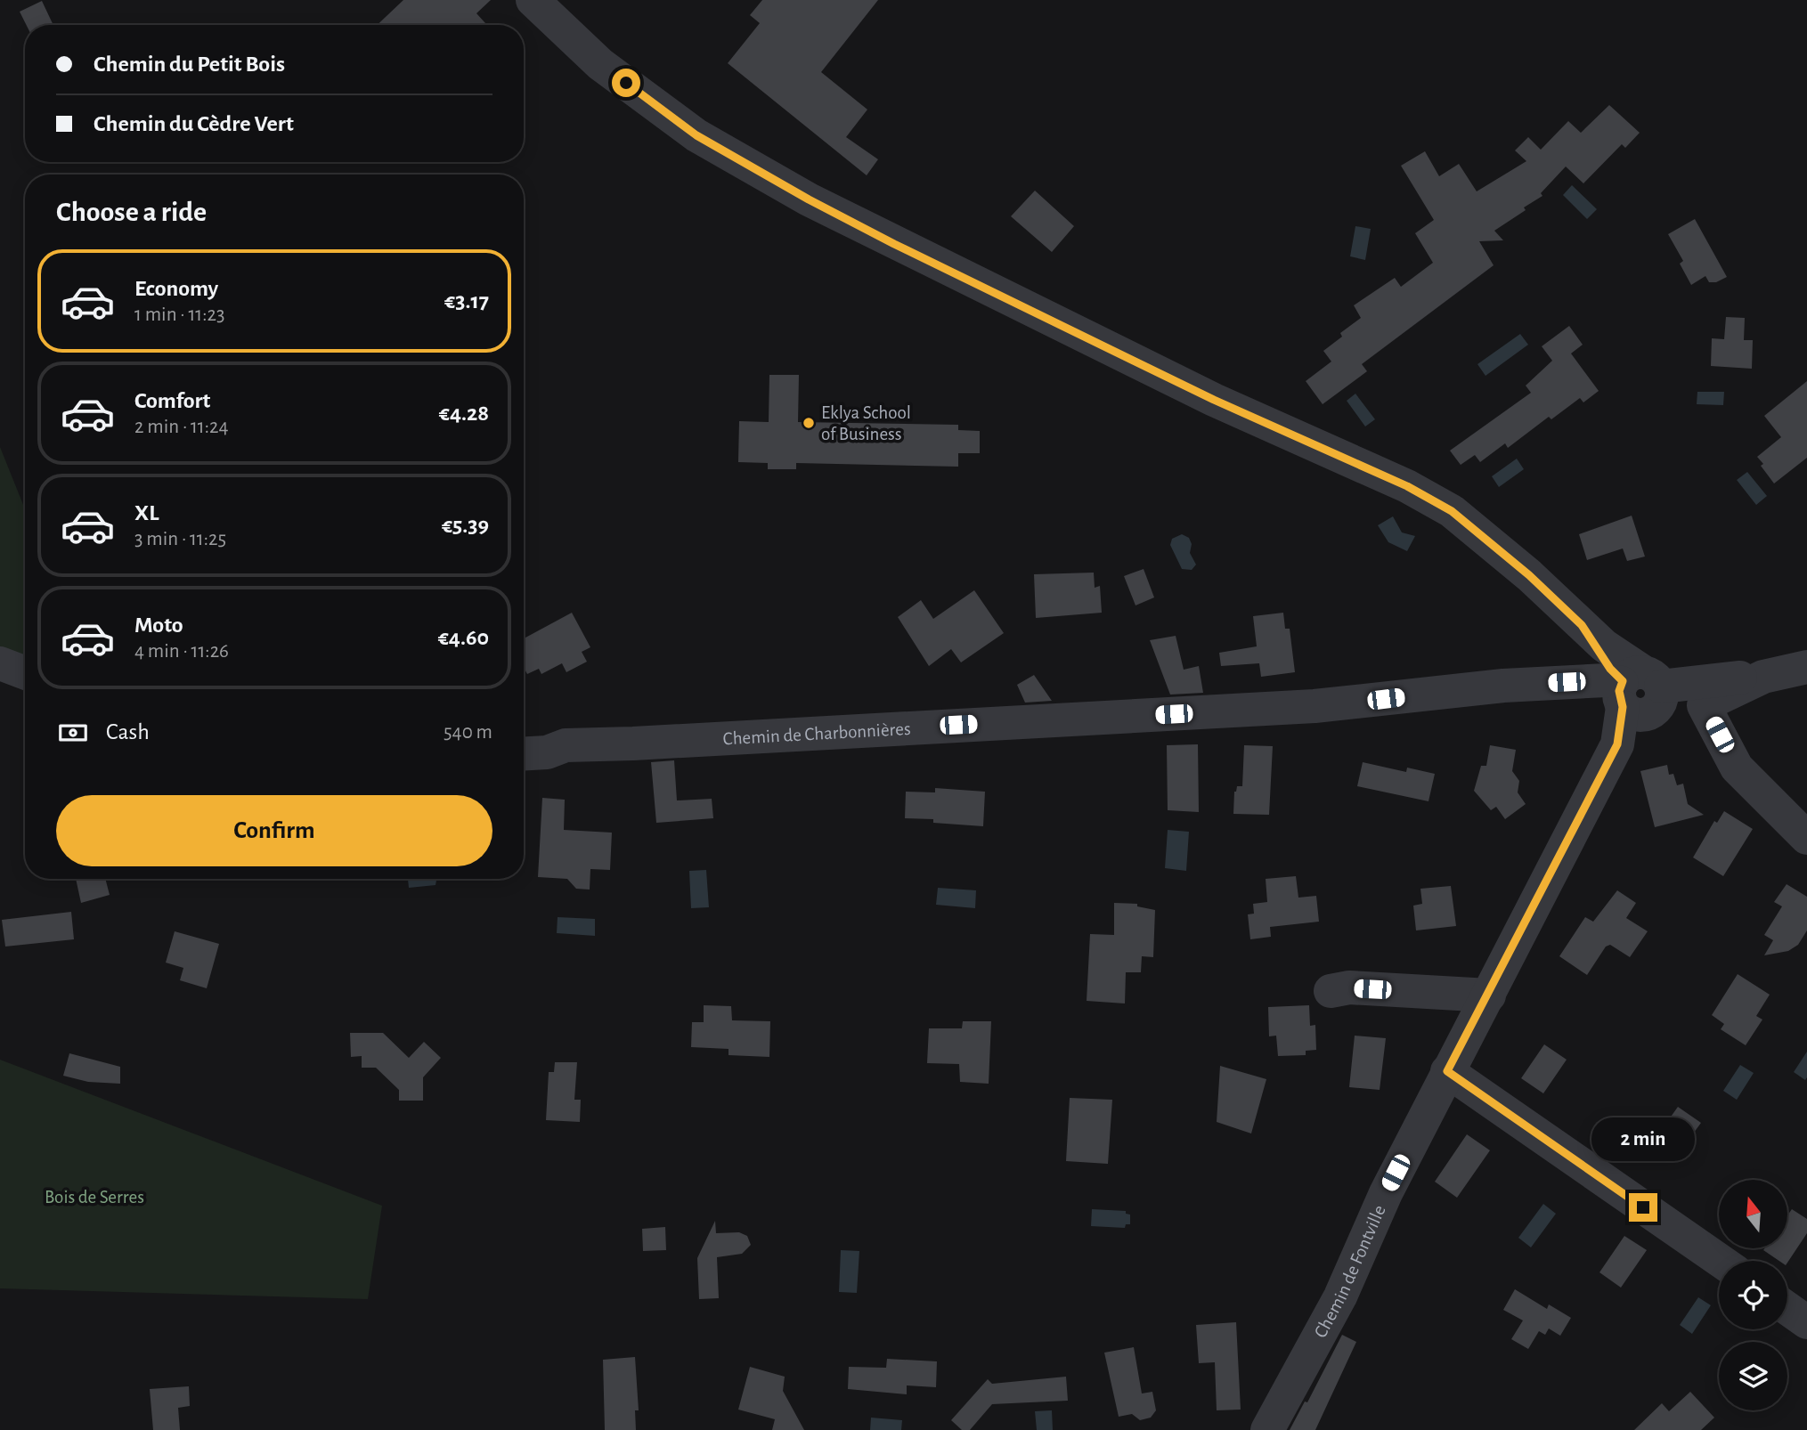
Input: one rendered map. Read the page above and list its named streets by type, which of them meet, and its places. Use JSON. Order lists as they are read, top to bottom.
{
  "streets": {
    "street": ["Chemin de Charbonnières", "Chemin de Fontville"]
  },
  "crossings": [
    ["Chemin de Charbonnières", "Chemin de Fontville"]
  ],
  "parks": ["Bois de Serres"],
  "places": ["Eklya School of Business"],
  "north": "top",
  "page": {
    "banner": ["Chemin du Petit Bois", "Chemin du Cèdre Vert"],
    "heading": "Choose a ride",
    "list": [
      {
        "name": "Economy",
        "note": "1 min · 11:23",
        "value": "€3.17"
      },
      {
        "name": "Comfort",
        "note": "2 min · 11:24",
        "value": "€4.28"
      },
      {
        "name": "XL",
        "note": "3 min · 11:25",
        "value": "€5.39"
      },
      {
        "name": "Moto",
        "note": "4 min · 11:26",
        "value": "€4.60"
      }
    ],
    "pay": ["Cash", "540 m"],
    "buttons": "Confirm",
    "bubble": "2 min"
  }
}
